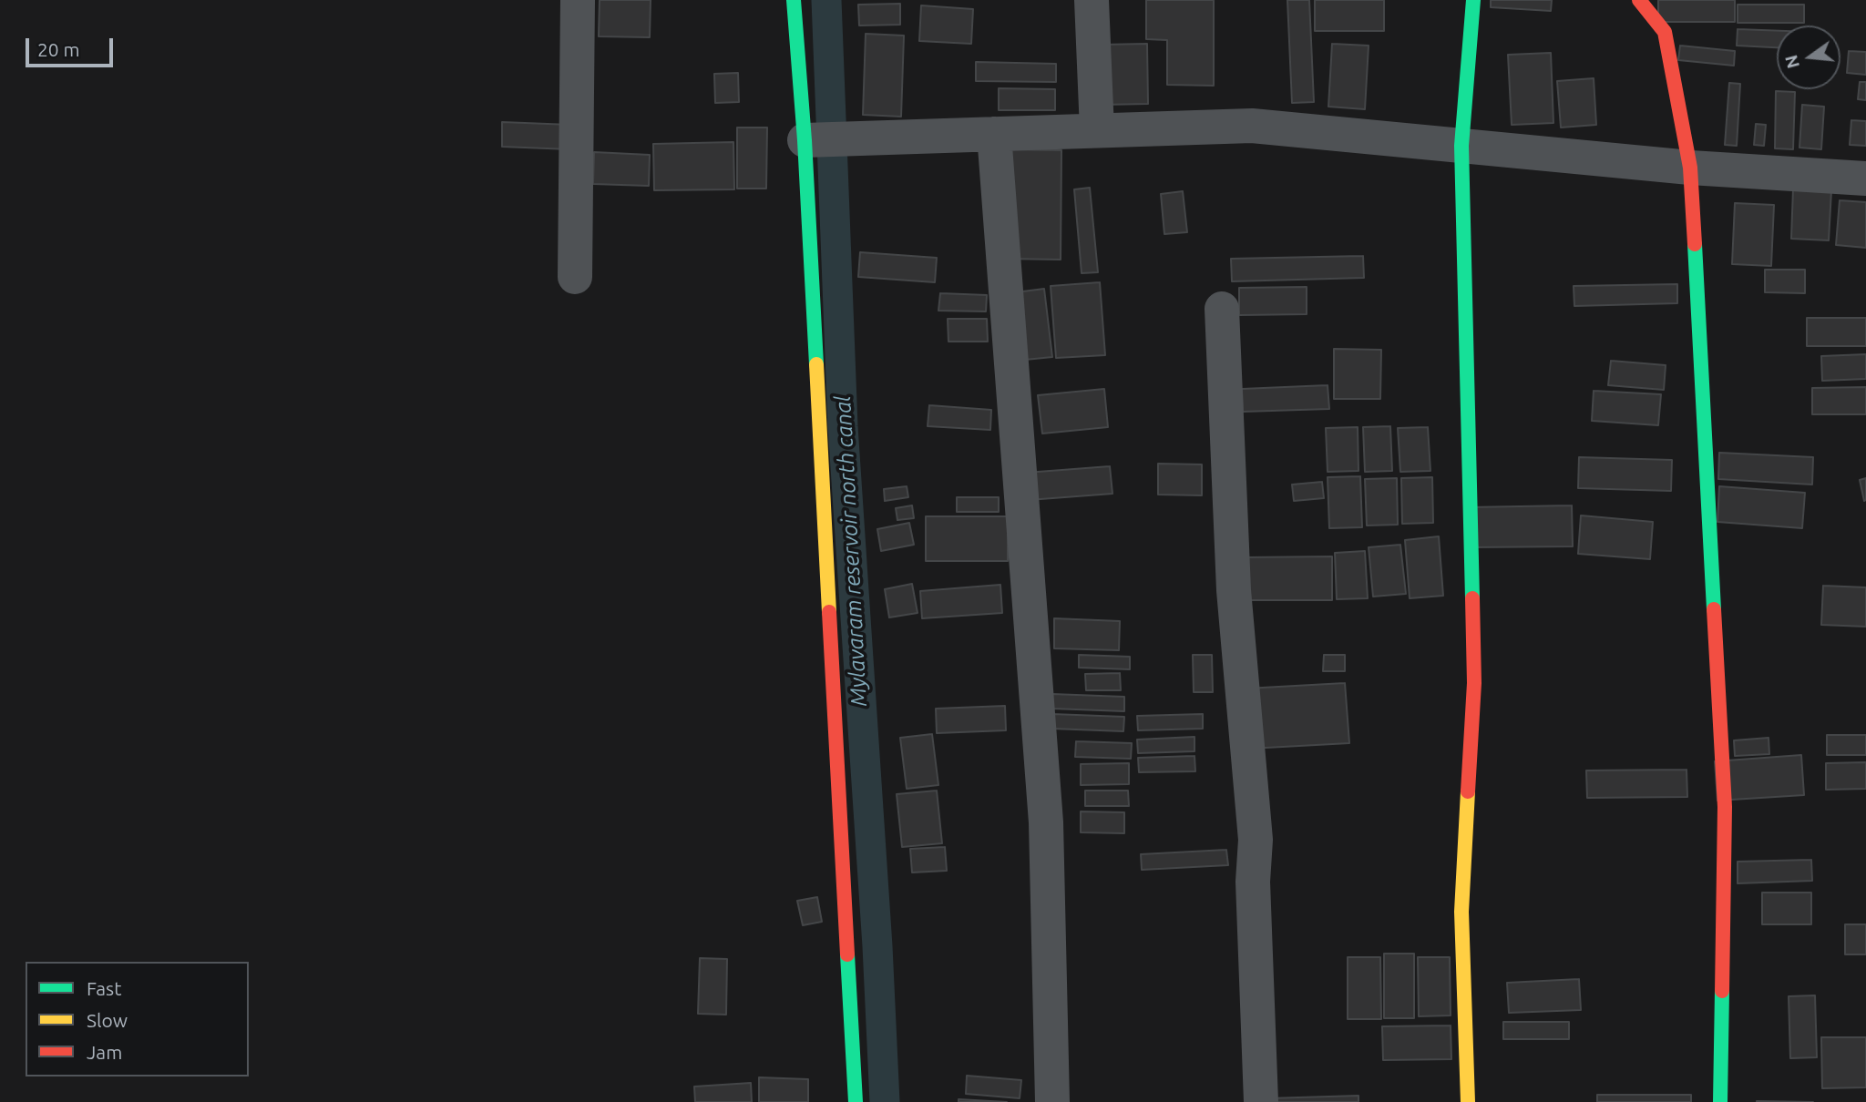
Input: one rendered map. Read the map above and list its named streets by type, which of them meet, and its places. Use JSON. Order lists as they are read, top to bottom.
{
  "water": ["Mylavaram reservoir north canal"],
  "legend": ["Fast", "Slow", "Jam"],
  "scale_bar": "20 m",
  "north": "left"
}
